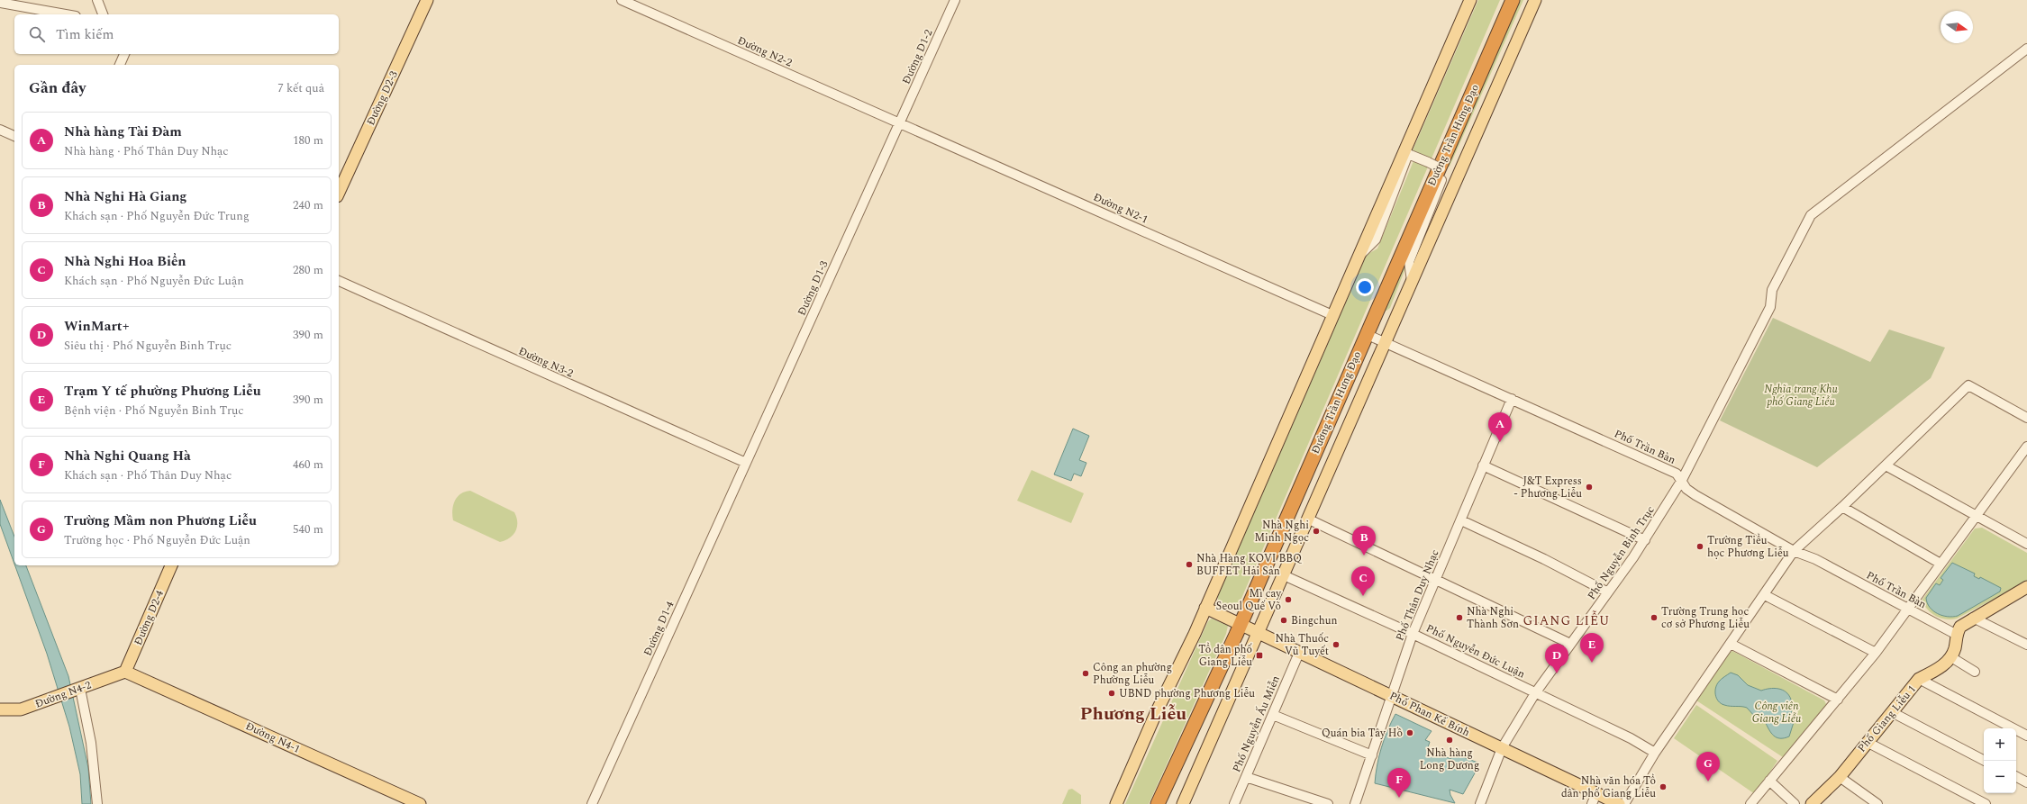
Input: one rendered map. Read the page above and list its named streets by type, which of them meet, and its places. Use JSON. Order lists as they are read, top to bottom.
{
  "streets": {
    "highway": ["Đường Trần Hưng Đạo"],
    "main road": [
      "Đường D2-3",
      "Đường D2-4",
      "Đường N4-2",
      "Phố Phan Kế Bính",
      "Phố Giang Liễu 1",
      "Đường N4-1"
    ],
    "street": [
      "Đường N2-2",
      "Đường D1-2",
      "Đường N2-1",
      "Đường D1-3",
      "Đường N3-2",
      "Phố Trần Bàn",
      "Phố Nguyễn Bỉnh Trục",
      "Phố Thân Duy Nhạc",
      "Đường D1-4",
      "Phố Nguyễn Đức Luận",
      "Phố Nguyễn Ấu Miễn"
    ]
  },
  "crossings": [
    ["Đường N2-2", "Đường D1-2"],
    ["Đường N2-2", "Đường N2-1"],
    ["Đường N2-2", "Đường D1-3"],
    ["Đường D1-2", "Đường N2-1"],
    ["Đường D1-2", "Đường D1-3"],
    ["Đường Trần Hưng Đạo", "Phố Trần Bàn"],
    ["Đường Trần Hưng Đạo", "Phố Nguyễn Đức Luận"],
    ["Đường Trần Hưng Đạo", "Phố Phan Kế Bính"],
    ["Đường N2-1", "Đường D1-3"],
    ["Đường D1-3", "Đường N3-2"],
    ["Đường D1-3", "Đường D1-4"],
    ["Đường N3-2", "Đường D1-4"],
    ["Phố Trần Bàn", "Phố Nguyễn Bỉnh Trục"],
    ["Phố Trần Bàn", "Phố Thân Duy Nhạc"],
    ["Phố Nguyễn Bỉnh Trục", "Phố Nguyễn Đức Luận"],
    ["Phố Nguyễn Bỉnh Trục", "Phố Phan Kế Bính"],
    ["Phố Thân Duy Nhạc", "Phố Nguyễn Đức Luận"],
    ["Phố Thân Duy Nhạc", "Phố Phan Kế Bính"],
    ["Đường D2-4", "Đường N4-2"],
    ["Đường D2-4", "Đường N4-1"],
    ["Đường N4-2", "Đường N4-1"],
    ["Phố Phan Kế Bính", "Phố Nguyễn Ấu Miễn"]
  ],
  "districts": ["GIANG LIỄU", "Phương Liễu"],
  "parks": ["Nghĩa trang Khu phố Giang Liễu", "Công viên Giang Liễu"],
  "places": {
    "other": [
      "J&T Express - Phương Liễu",
      "Nhà Nghỉ Minh Ngọc",
      "Trường Tiểu học Phương Liễu",
      "Nhà Hàng KOVI BBQ BUFFET Hải Sản",
      "Mì cay Seoul Quế Võ",
      "Nhà Nghỉ Thành Sơn",
      "Trường Trung học cơ sở Phương Liễu",
      "Bingchun",
      "Nhà Thuốc Vũ Tuyết",
      "Công an phường Phường Liễu",
      "UBND phường Phương Liễu",
      "Quán bia Tây Hồ",
      "Nhà hàng Long Dương",
      "Nhà văn hóa Tổ dân phố Giang Liễu"
    ],
    "transit": ["Tổ dân phố Giang Liễu"]
  },
  "north": "right",
  "page": {
    "search": "Tìm kiếm",
    "heading": ["Gần đây", "7 kết quả"],
    "list": [
      {
        "mark": "A",
        "name": "Nhà hàng Tài Đàm",
        "note": "Nhà hàng · Phố Thân Duy Nhạc",
        "value": "180 m"
      },
      {
        "mark": "B",
        "name": "Nhà Nghỉ Hà Giang",
        "note": "Khách sạn · Phố Nguyễn Đức Trung",
        "value": "240 m"
      },
      {
        "mark": "C",
        "name": "Nhà Nghỉ Hoa Biển",
        "note": "Khách sạn · Phố Nguyễn Đức Luận",
        "value": "280 m"
      },
      {
        "mark": "D",
        "name": "WinMart+",
        "note": "Siêu thị · Phố Nguyễn Bỉnh Trục",
        "value": "390 m"
      },
      {
        "mark": "E",
        "name": "Trạm Y tế phường Phương Liễu",
        "note": "Bệnh viện · Phố Nguyễn Bỉnh Trục",
        "value": "390 m"
      },
      {
        "mark": "F",
        "name": "Nhà Nghỉ Quang Hà",
        "note": "Khách sạn · Phố Thân Duy Nhạc",
        "value": "460 m"
      },
      {
        "mark": "G",
        "name": "Trường Mầm non Phương Liễu",
        "note": "Trường học · Phố Nguyễn Đức Luận",
        "value": "540 m"
      }
    ],
    "pins": [
      "A",
      "B",
      "C",
      "E",
      "D",
      "G",
      "F"
    ],
    "map_buttons": ["+", "−"]
  }
}
